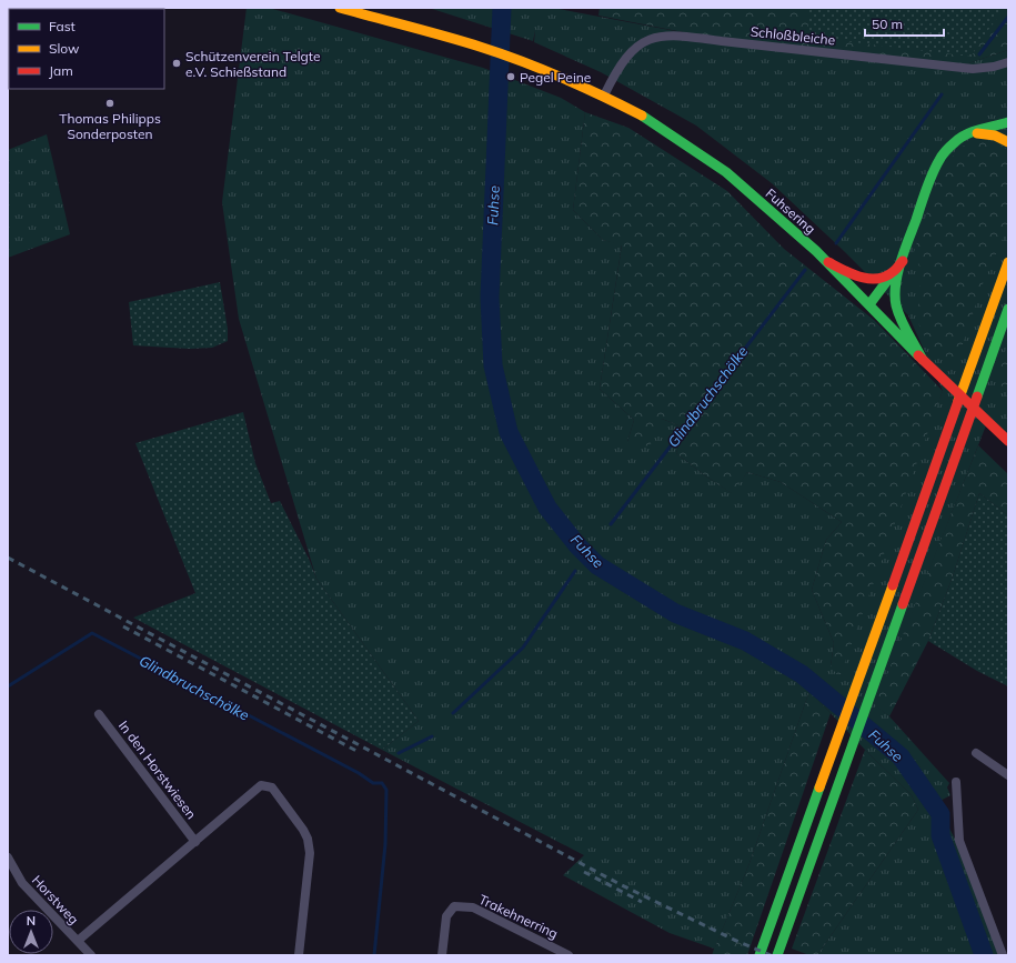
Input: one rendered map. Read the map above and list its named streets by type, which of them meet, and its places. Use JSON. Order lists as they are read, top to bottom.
{
  "streets": {
    "main road": ["Fuhsering"],
    "street": [
      "Schloßbleiche",
      "In den Horstwiesen",
      "Horstweg",
      "Trakehnerring"
    ]
  },
  "crossings": [
    ["Schloßbleiche", "Fuhsering"],
    ["In den Horstwiesen", "Horstweg"]
  ],
  "water": ["Fuhse", "Glindbruchschölke"],
  "places": ["Schützenverein Telgte e.V. Schießstand", "Pegel Peine", "Thomas Philipps Sonderposten"],
  "legend": ["Fast", "Slow", "Jam"],
  "scale_bar": "50 m",
  "north": "top"
}
